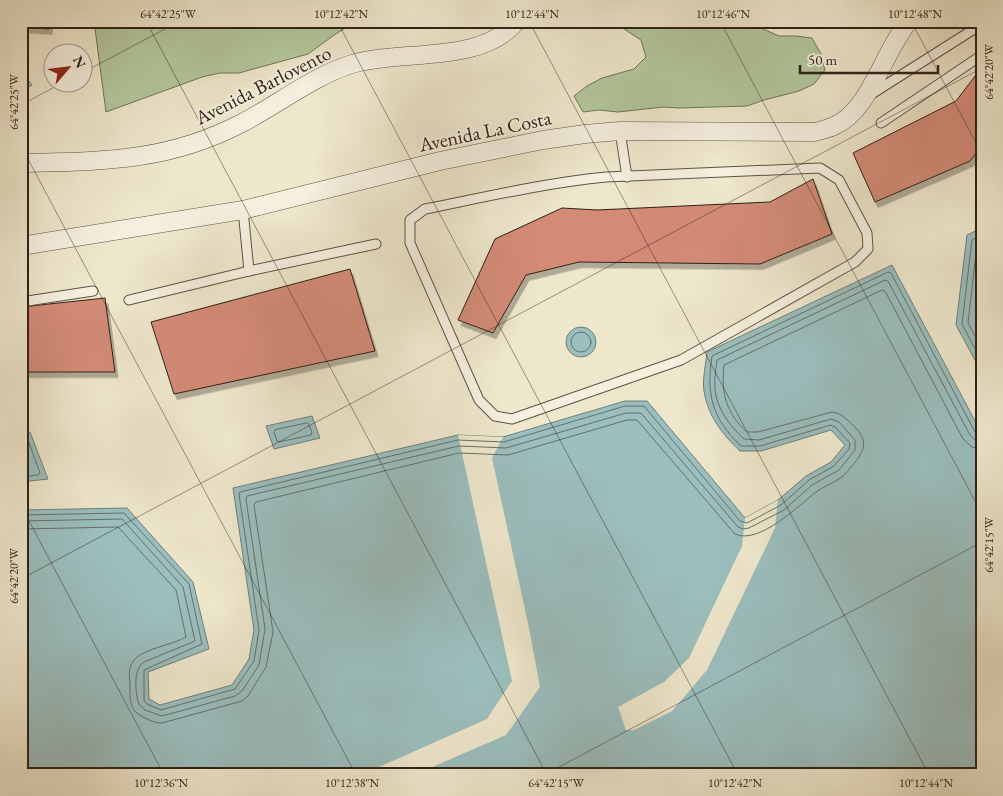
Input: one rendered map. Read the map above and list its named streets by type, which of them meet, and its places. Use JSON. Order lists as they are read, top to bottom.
{
  "streets": {
    "street": ["Avenida Barlovento", "Avenida La Costa"]
  },
  "scale_bar": "50 m",
  "north": "top right",
  "coordinates": [
    "64°42'25\"W",
    "10°12'42\"N",
    "10°12'44\"N",
    "10°12'46\"N",
    "10°12'48\"N",
    "64°42'20\"W",
    "64°42'15\"W",
    "10°12'36\"N",
    "10°12'38\"N"
  ]
}
